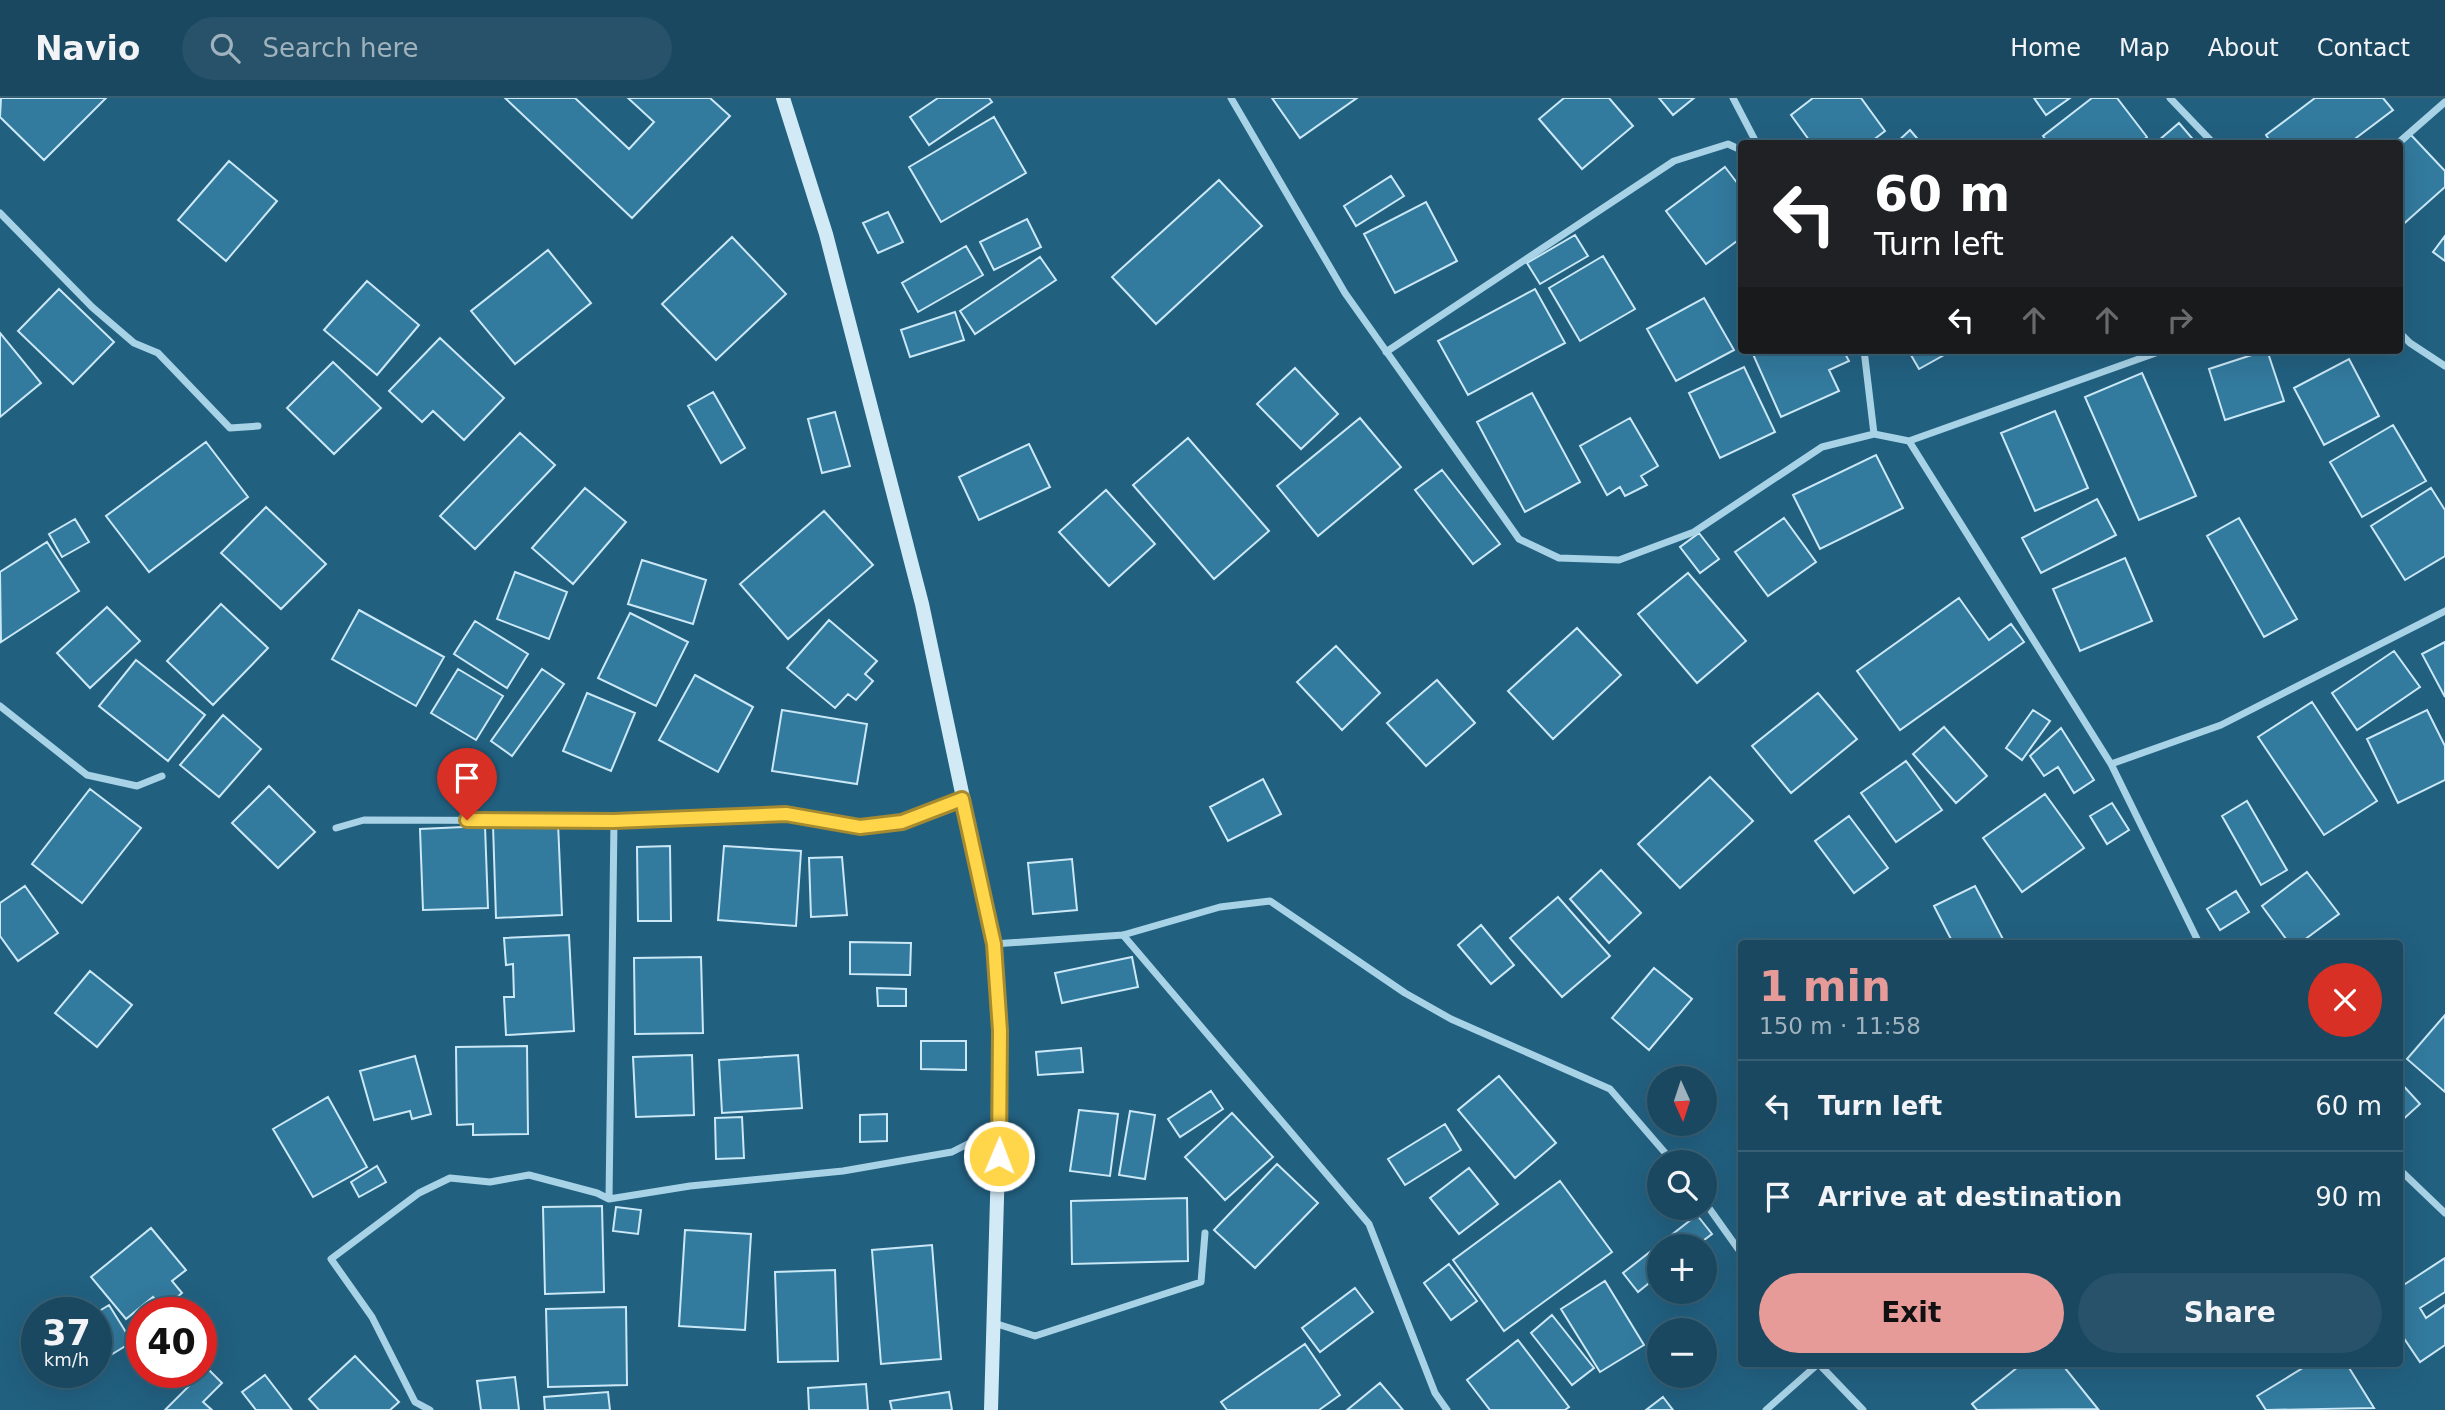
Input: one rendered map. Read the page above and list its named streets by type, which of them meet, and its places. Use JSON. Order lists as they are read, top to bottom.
{
  "north": "bottom",
  "page": {
    "header": "Navio",
    "search": "Search here",
    "nav": [
      "Home",
      "Map",
      "About",
      "Contact"
    ],
    "turn": ["60 m", "Turn left"],
    "heading": ["1 min", "150 m · 11:58"],
    "list": [
      {
        "name": "Turn left",
        "value": "60 m"
      },
      {
        "name": "Arrive at destination",
        "value": "90 m"
      }
    ],
    "map_buttons": ["+", "−"],
    "buttons": ["Exit", "Share"],
    "speed": "37 km/h",
    "limit": "40"
  }
}
